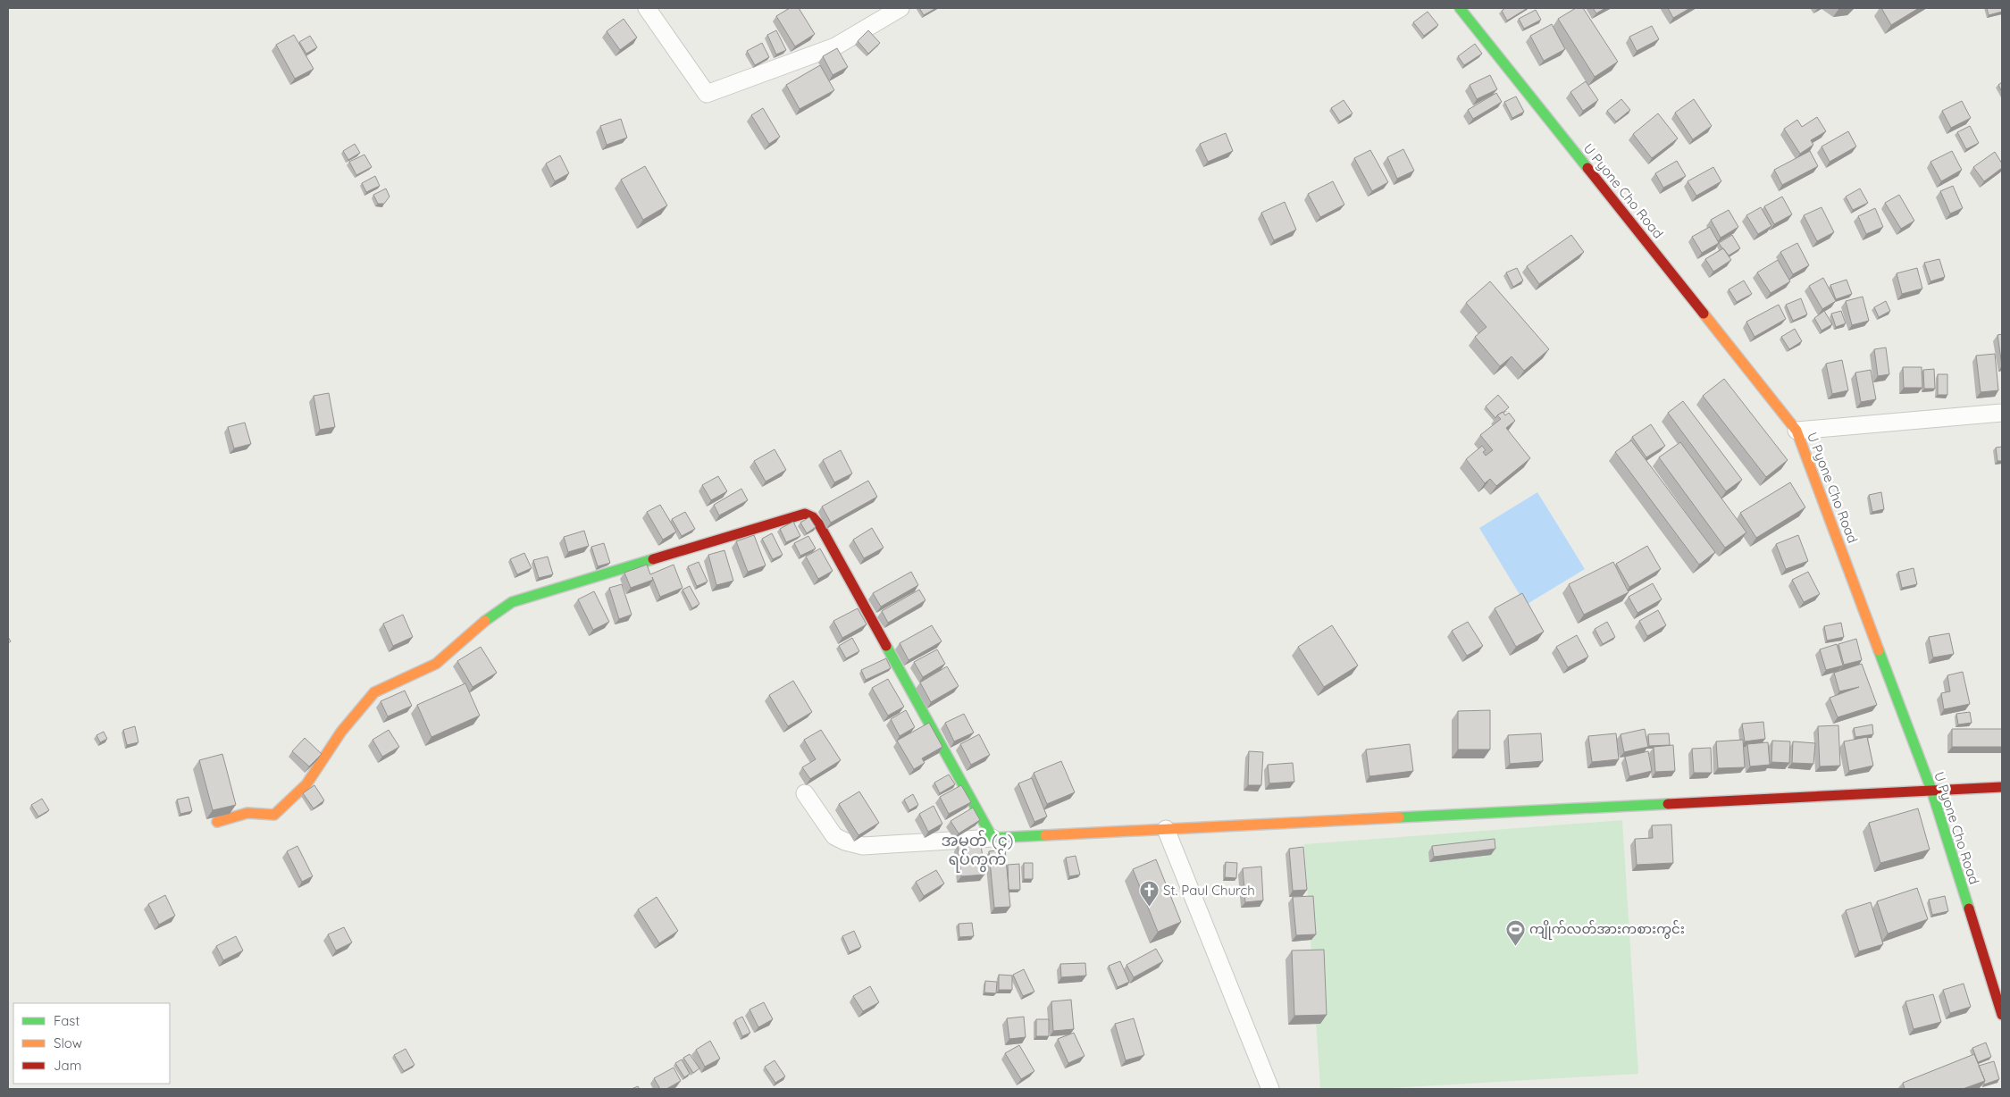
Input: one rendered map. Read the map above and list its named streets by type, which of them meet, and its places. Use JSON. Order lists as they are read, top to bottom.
{
  "streets": {
    "street": ["U Pyone Cho Road"]
  },
  "districts": ["အမှတ် (၄) ရပ်ကွက်"],
  "places": {
    "church": ["St. Paul Church"],
    "sports": ["ကျိုက်လတ်အားကစားကွင်း"]
  },
  "legend": ["Fast", "Slow", "Jam"]
}
